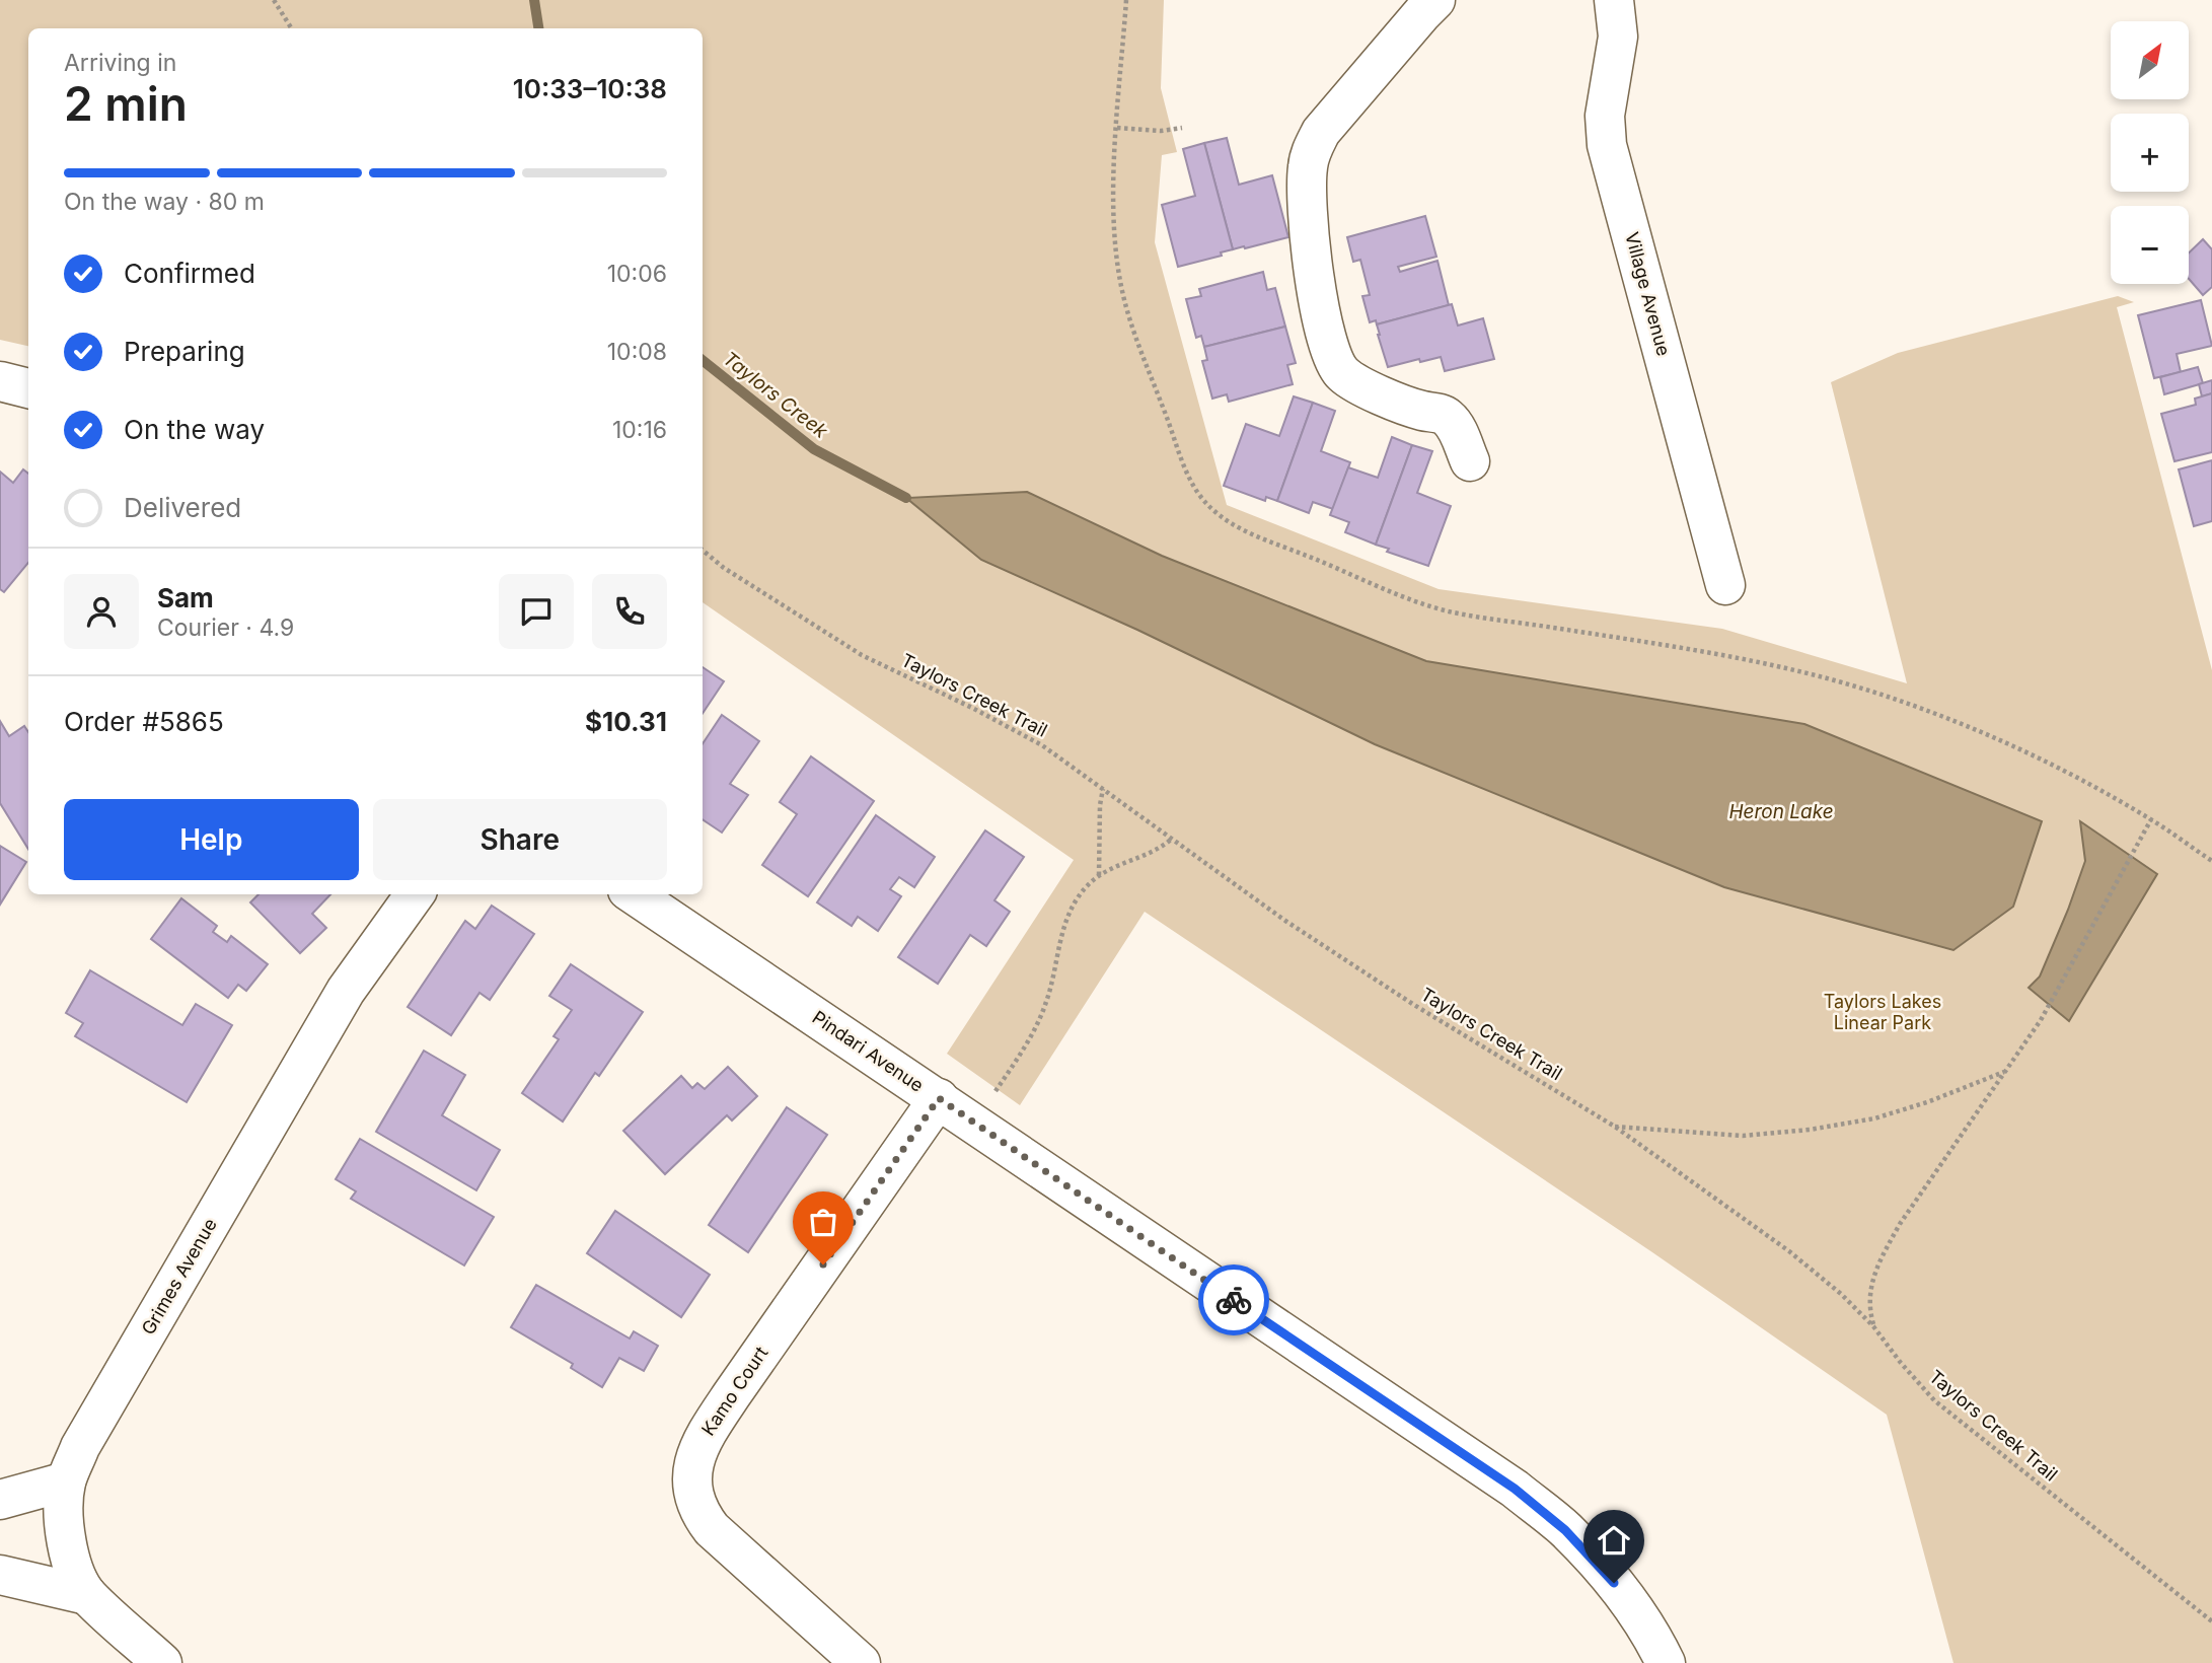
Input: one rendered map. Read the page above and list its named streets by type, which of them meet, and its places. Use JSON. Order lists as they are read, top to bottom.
{
  "streets": {
    "street": [
      "Village Avenue",
      "Pindari Avenue",
      "Grimes Avenue",
      "Kamo Court"
    ],
    "path": ["Taylors Creek Trail"]
  },
  "crossings": [
    ["Pindari Avenue", "Kamo Court"]
  ],
  "water": ["Taylors Creek", "Heron Lake"],
  "parks": ["Taylors Lakes Linear Park"],
  "north": "top right",
  "page": {
    "map_buttons": ["+", "−"],
    "heading": ["2 min", "Arriving in", "10:33–10:38"],
    "panel": [
      "Sam",
      "Courier · 4.9",
      "Order #5865",
      "$10.31"
    ],
    "bar": "On the way · 80 m",
    "list": [
      ["Confirmed", "10:06"],
      ["Preparing", "10:08"],
      ["On the way", "10:16"],
      "Delivered"
    ],
    "buttons": ["Help", "Share"]
  }
}
